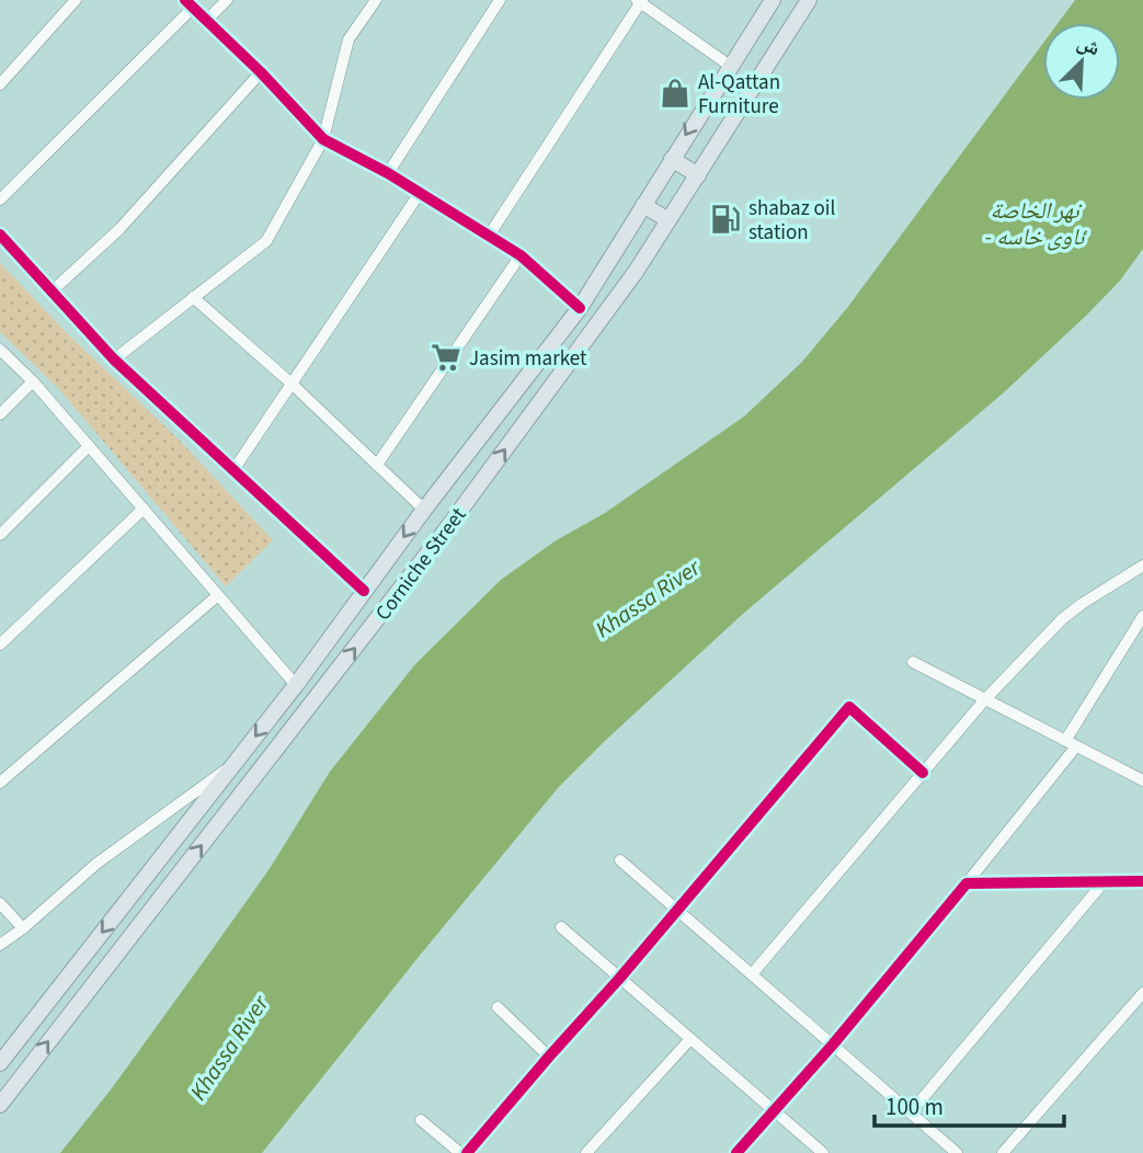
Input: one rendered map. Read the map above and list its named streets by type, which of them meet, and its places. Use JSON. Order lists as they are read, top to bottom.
{
  "streets": {
    "main road": ["Corniche Street"]
  },
  "water": ["نهر الخاصة - ئاوی خاسە", "Khassa River"],
  "places": {
    "shop": ["Al-Qattan Furniture"],
    "fuel station": ["shabaz oil station"],
    "supermarket": ["Jasim market"]
  },
  "scale_bar": "100 m",
  "north": "top right"
}
